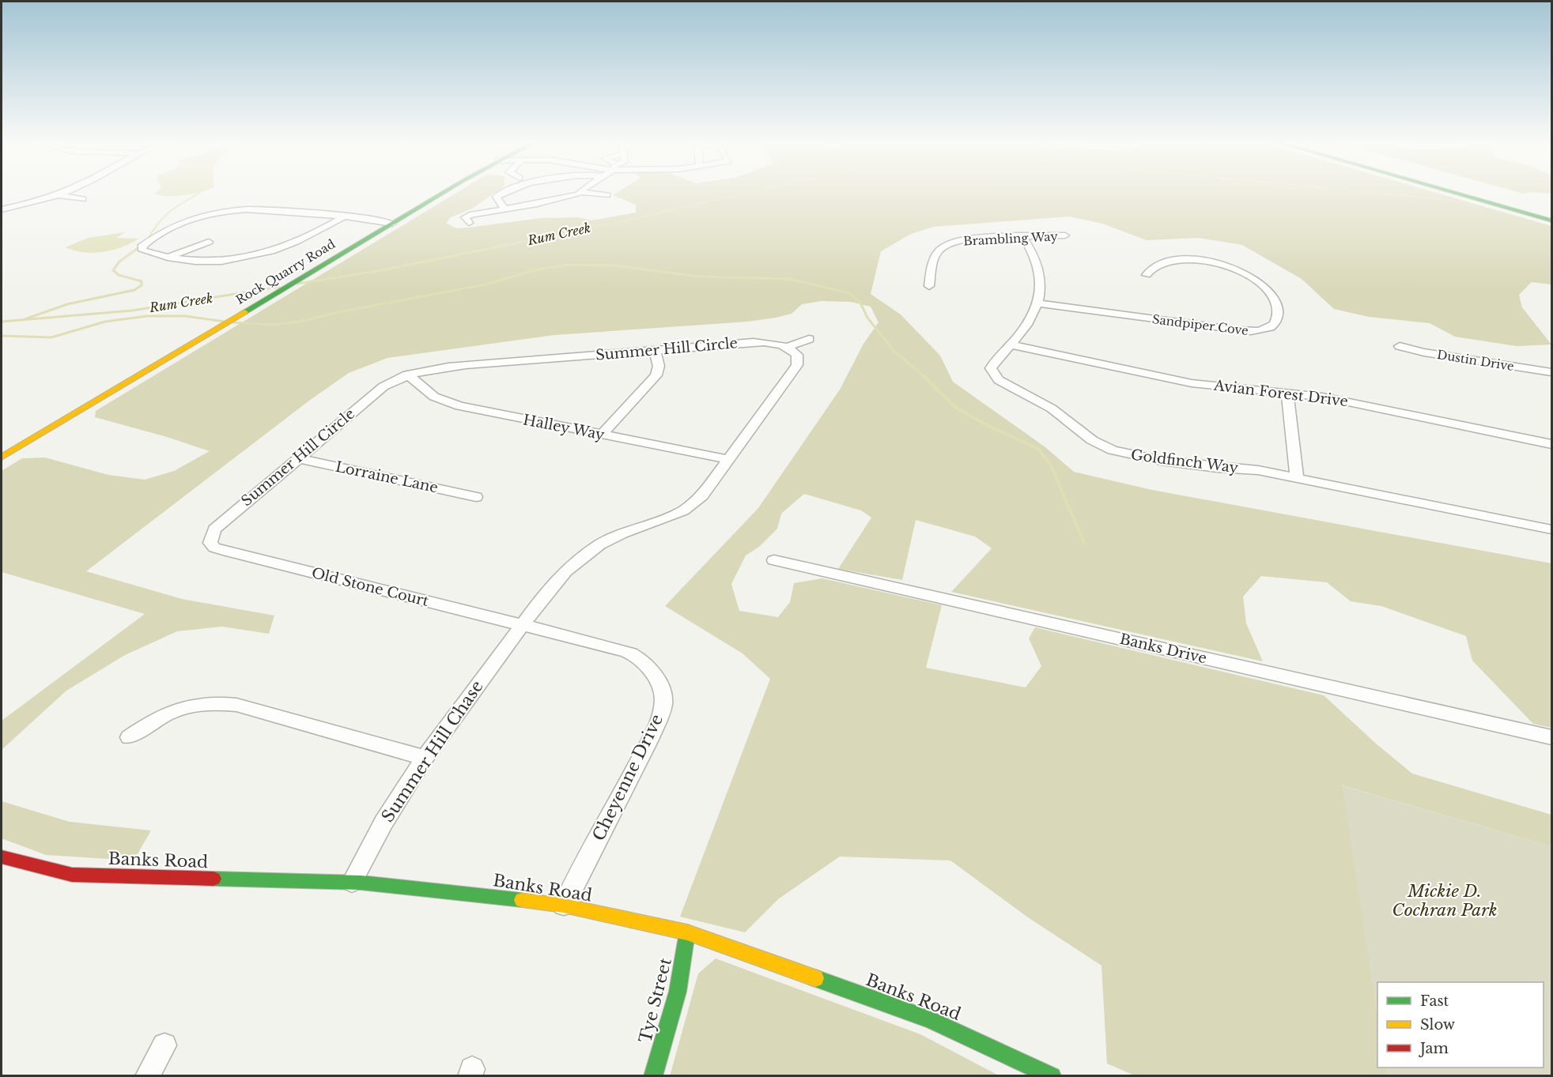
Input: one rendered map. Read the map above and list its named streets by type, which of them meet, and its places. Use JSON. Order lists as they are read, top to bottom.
{
  "streets": {
    "main road": ["Rock Quarry Road", "Banks Road", "Tye Street"],
    "street": [
      "Brambling Way",
      "Sandpiper Cove",
      "Summer Hill Circle",
      "Dustin Drive",
      "Avian Forest Drive",
      "Halley Way",
      "Goldfinch Way",
      "Lorraine Lane",
      "Old Stone Court",
      "Banks Drive",
      "Summer Hill Chase",
      "Cheyenne Drive"
    ]
  },
  "crossings": [
    ["Brambling Way", "Goldfinch Way"],
    ["Sandpiper Cove", "Goldfinch Way"],
    ["Summer Hill Circle", "Halley Way"],
    ["Summer Hill Circle", "Lorraine Lane"],
    ["Summer Hill Circle", "Old Stone Court"],
    ["Avian Forest Drive", "Goldfinch Way"],
    ["Old Stone Court", "Summer Hill Chase"],
    ["Old Stone Court", "Cheyenne Drive"],
    ["Summer Hill Chase", "Cheyenne Drive"],
    ["Summer Hill Chase", "Banks Road"],
    ["Cheyenne Drive", "Banks Road"],
    ["Banks Road", "Tye Street"]
  ],
  "water": ["Rum Creek"],
  "parks": ["Mickie D. Cochran Park"],
  "legend": ["Fast", "Slow", "Jam"]
}
